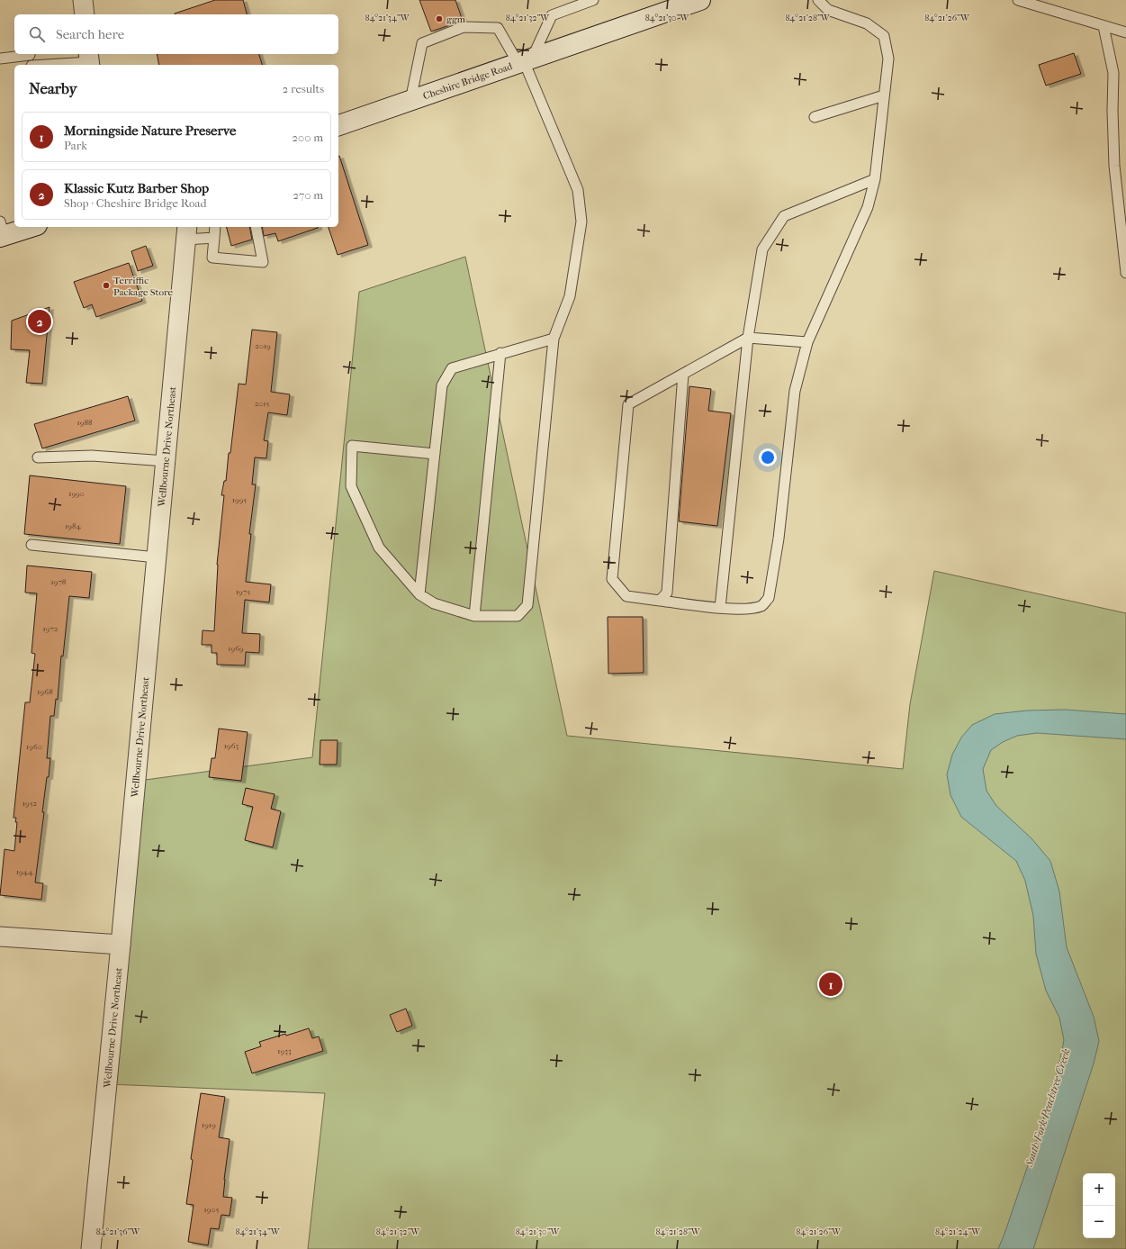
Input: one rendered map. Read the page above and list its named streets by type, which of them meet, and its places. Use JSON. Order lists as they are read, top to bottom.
{
  "streets": {
    "main road": ["Cheshire Bridge Road"],
    "street": ["Wellbourne Drive Northeast"]
  },
  "water": ["South Fork Peachtree Creek"],
  "places": ["ggm", "Terriffic Package Store"],
  "house_numbers": [
    "2019",
    "2015",
    "1988",
    "1990",
    "1995",
    "1984",
    "1978",
    "1975",
    "1972",
    "1969",
    "1968",
    "1963",
    "1960",
    "1952",
    "1944",
    "1933",
    "1919",
    "1905"
  ],
  "page": {
    "search": "Search here",
    "heading": ["Nearby", "2 results"],
    "list": [
      {
        "mark": "1",
        "name": "Morningside Nature Preserve",
        "note": "Park",
        "value": "200 m"
      },
      {
        "mark": "2",
        "name": "Klassic Kutz Barber Shop",
        "note": "Shop · Cheshire Bridge Road",
        "value": "270 m"
      }
    ],
    "pins": ["2", "1"],
    "map_buttons": ["+", "−"]
  },
  "coordinates": [
    "84°21'34\"W",
    "84°21'32\"W",
    "84°21'30\"W",
    "84°21'28\"W",
    "84°21'26\"W",
    "84°21'36\"W",
    "84°21'24\"W"
  ]
}
